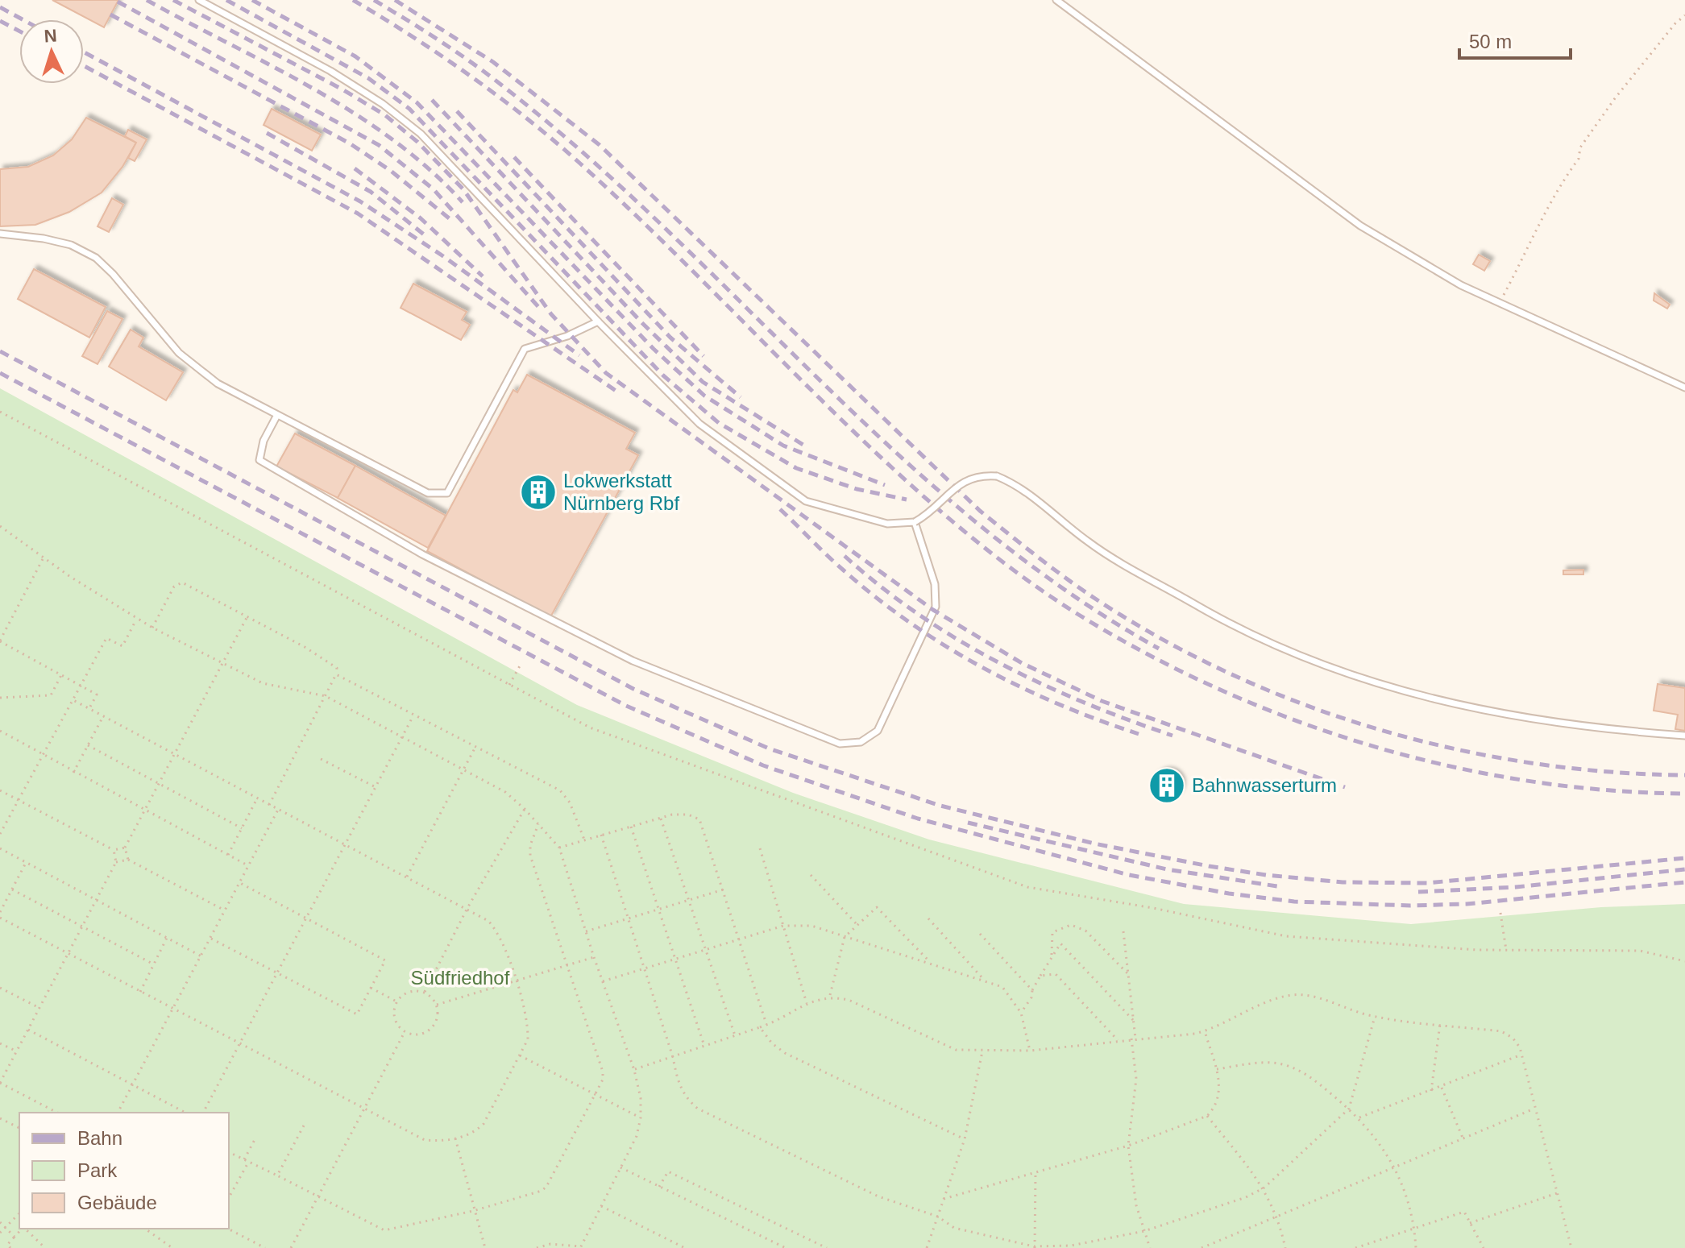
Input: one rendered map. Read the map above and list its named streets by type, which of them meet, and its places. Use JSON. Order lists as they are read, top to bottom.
{
  "parks": ["Südfriedhof"],
  "places": {
    "building": ["Lokwerkstatt Nürnberg Rbf", "Bahnwasserturm"]
  },
  "legend": ["Bahn", "Park", "Gebäude"],
  "scale_bar": "50 m",
  "north": "top"
}
